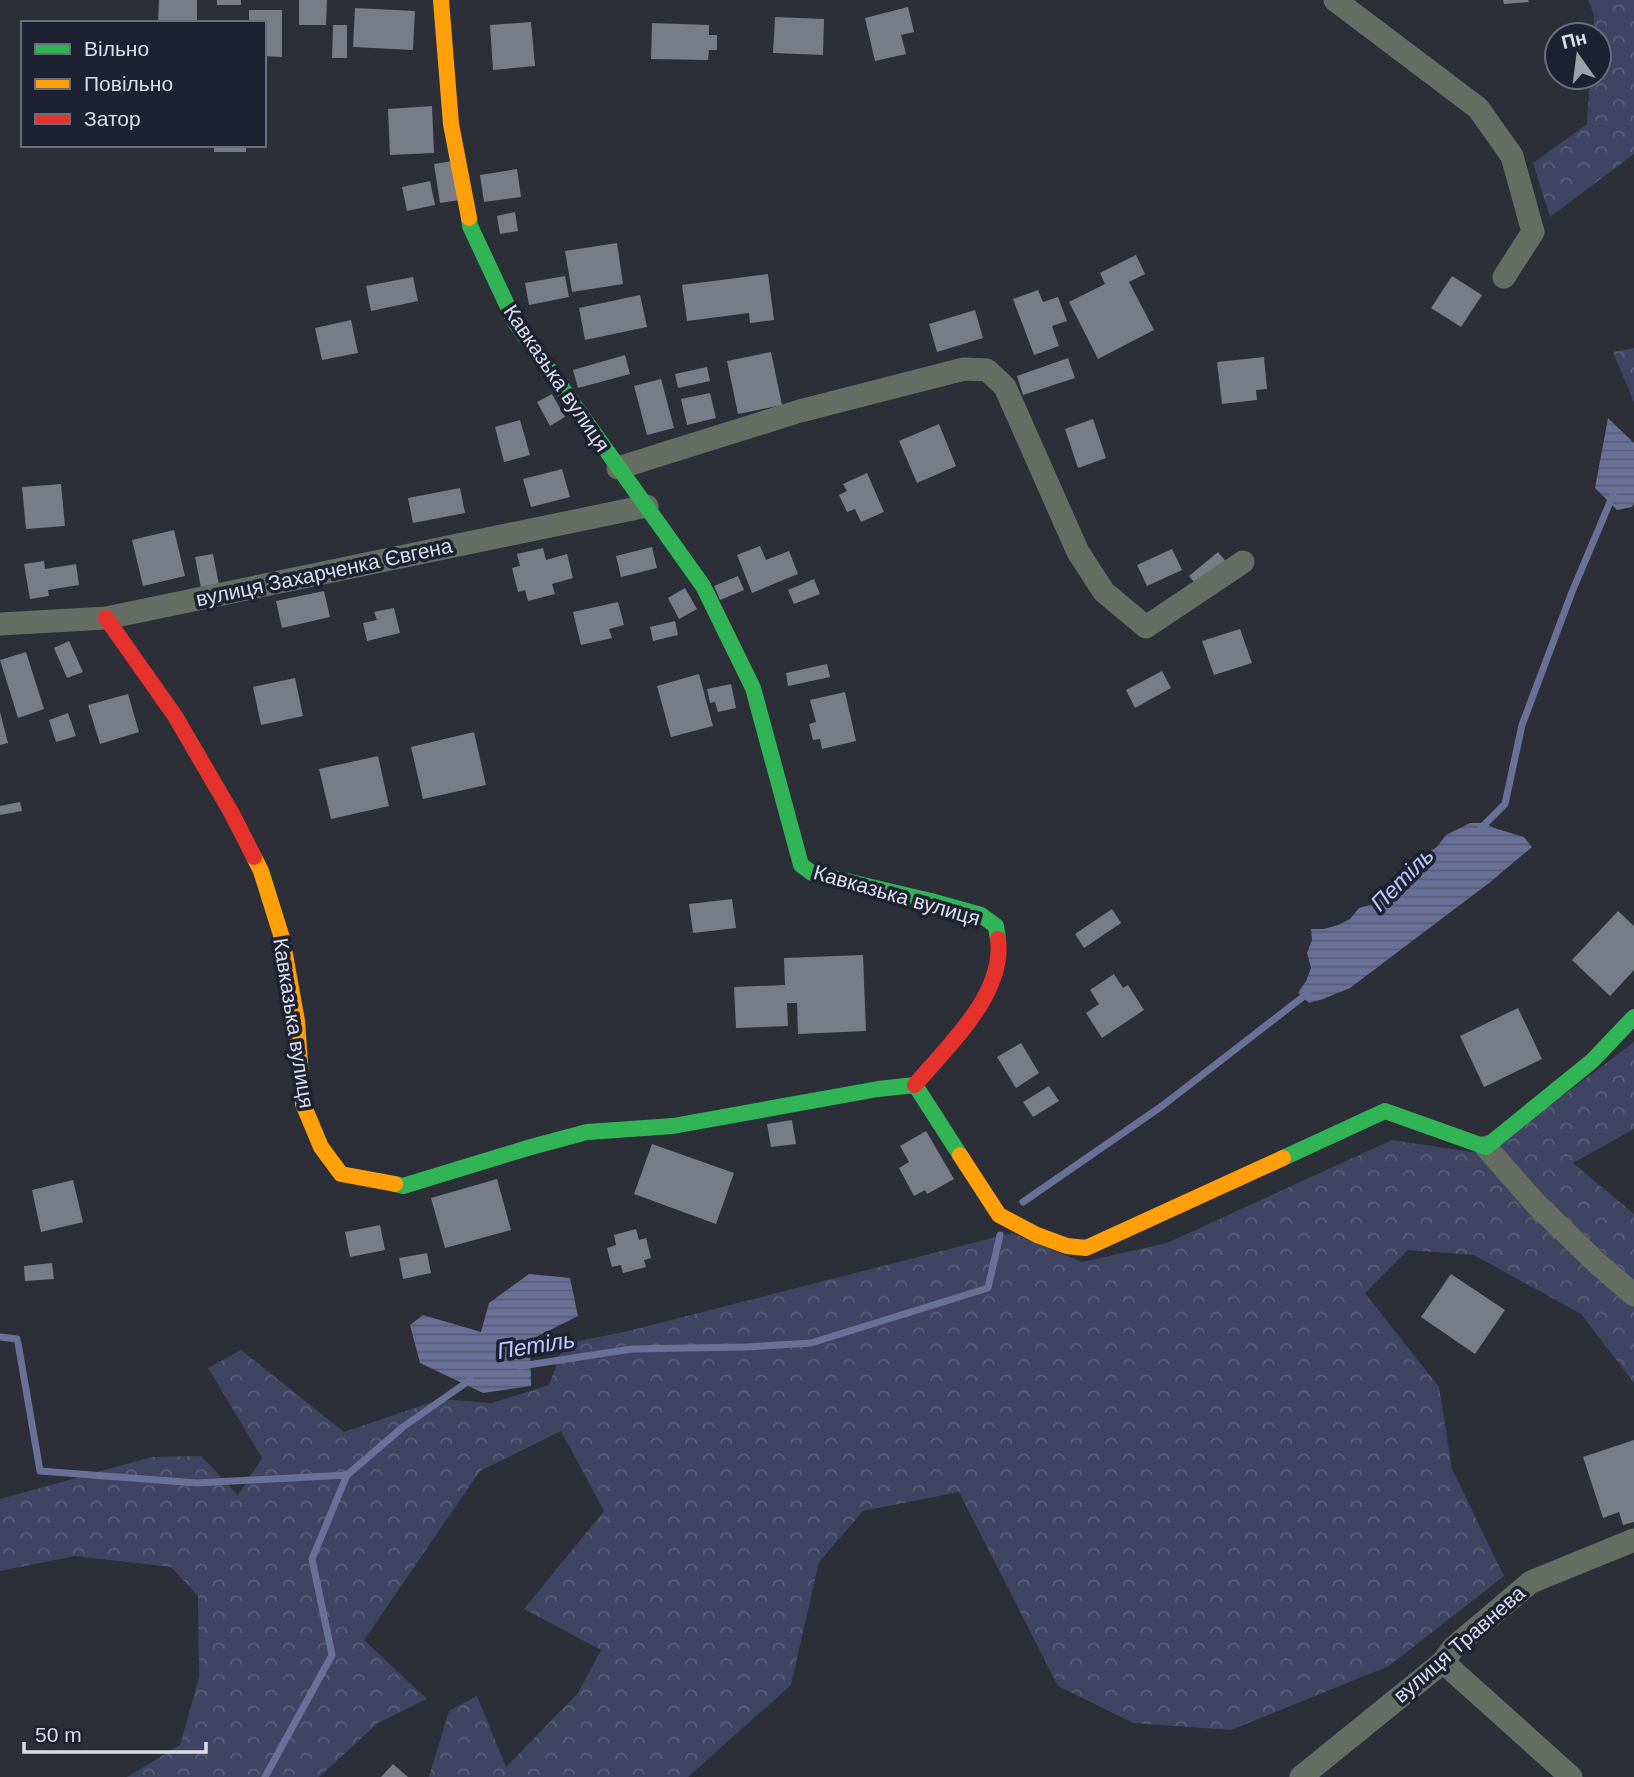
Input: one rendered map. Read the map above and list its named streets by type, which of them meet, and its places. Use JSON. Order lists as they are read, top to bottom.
{
  "streets": {
    "street": ["Кавказька вулиця", "вулиця Захарченка Євгена", "вулиця Травнева"]
  },
  "crossings": [
    ["Кавказька вулиця", "вулиця Захарченка Євгена"]
  ],
  "water": ["Петіль"],
  "legend": ["Вільно", "Повільно", "Затор"],
  "scale_bar": "50 m",
  "north": "top"
}
